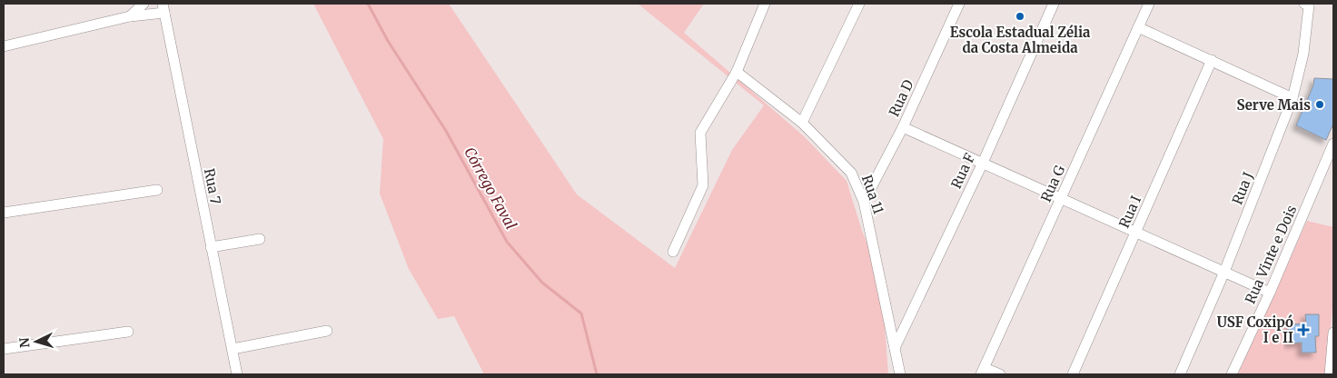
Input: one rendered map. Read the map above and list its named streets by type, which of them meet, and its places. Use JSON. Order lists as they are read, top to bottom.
{
  "streets": {
    "street": [
      "Rua D",
      "Rua F",
      "Rua G",
      "Rua 7",
      "Rua J",
      "Rua 11",
      "Rua I",
      "Rua Vinte e Dois"
    ]
  },
  "crossings": [
    ["Rua D", "Rua 11"],
    ["Rua F", "Rua 11"]
  ],
  "water": ["Córrego Faval"],
  "places": {
    "other": ["Escola Estadual Zélia da Costa Almeida", "Serve Mais"],
    "health": ["USF Coxipó I e II"]
  },
  "north": "left"
}
